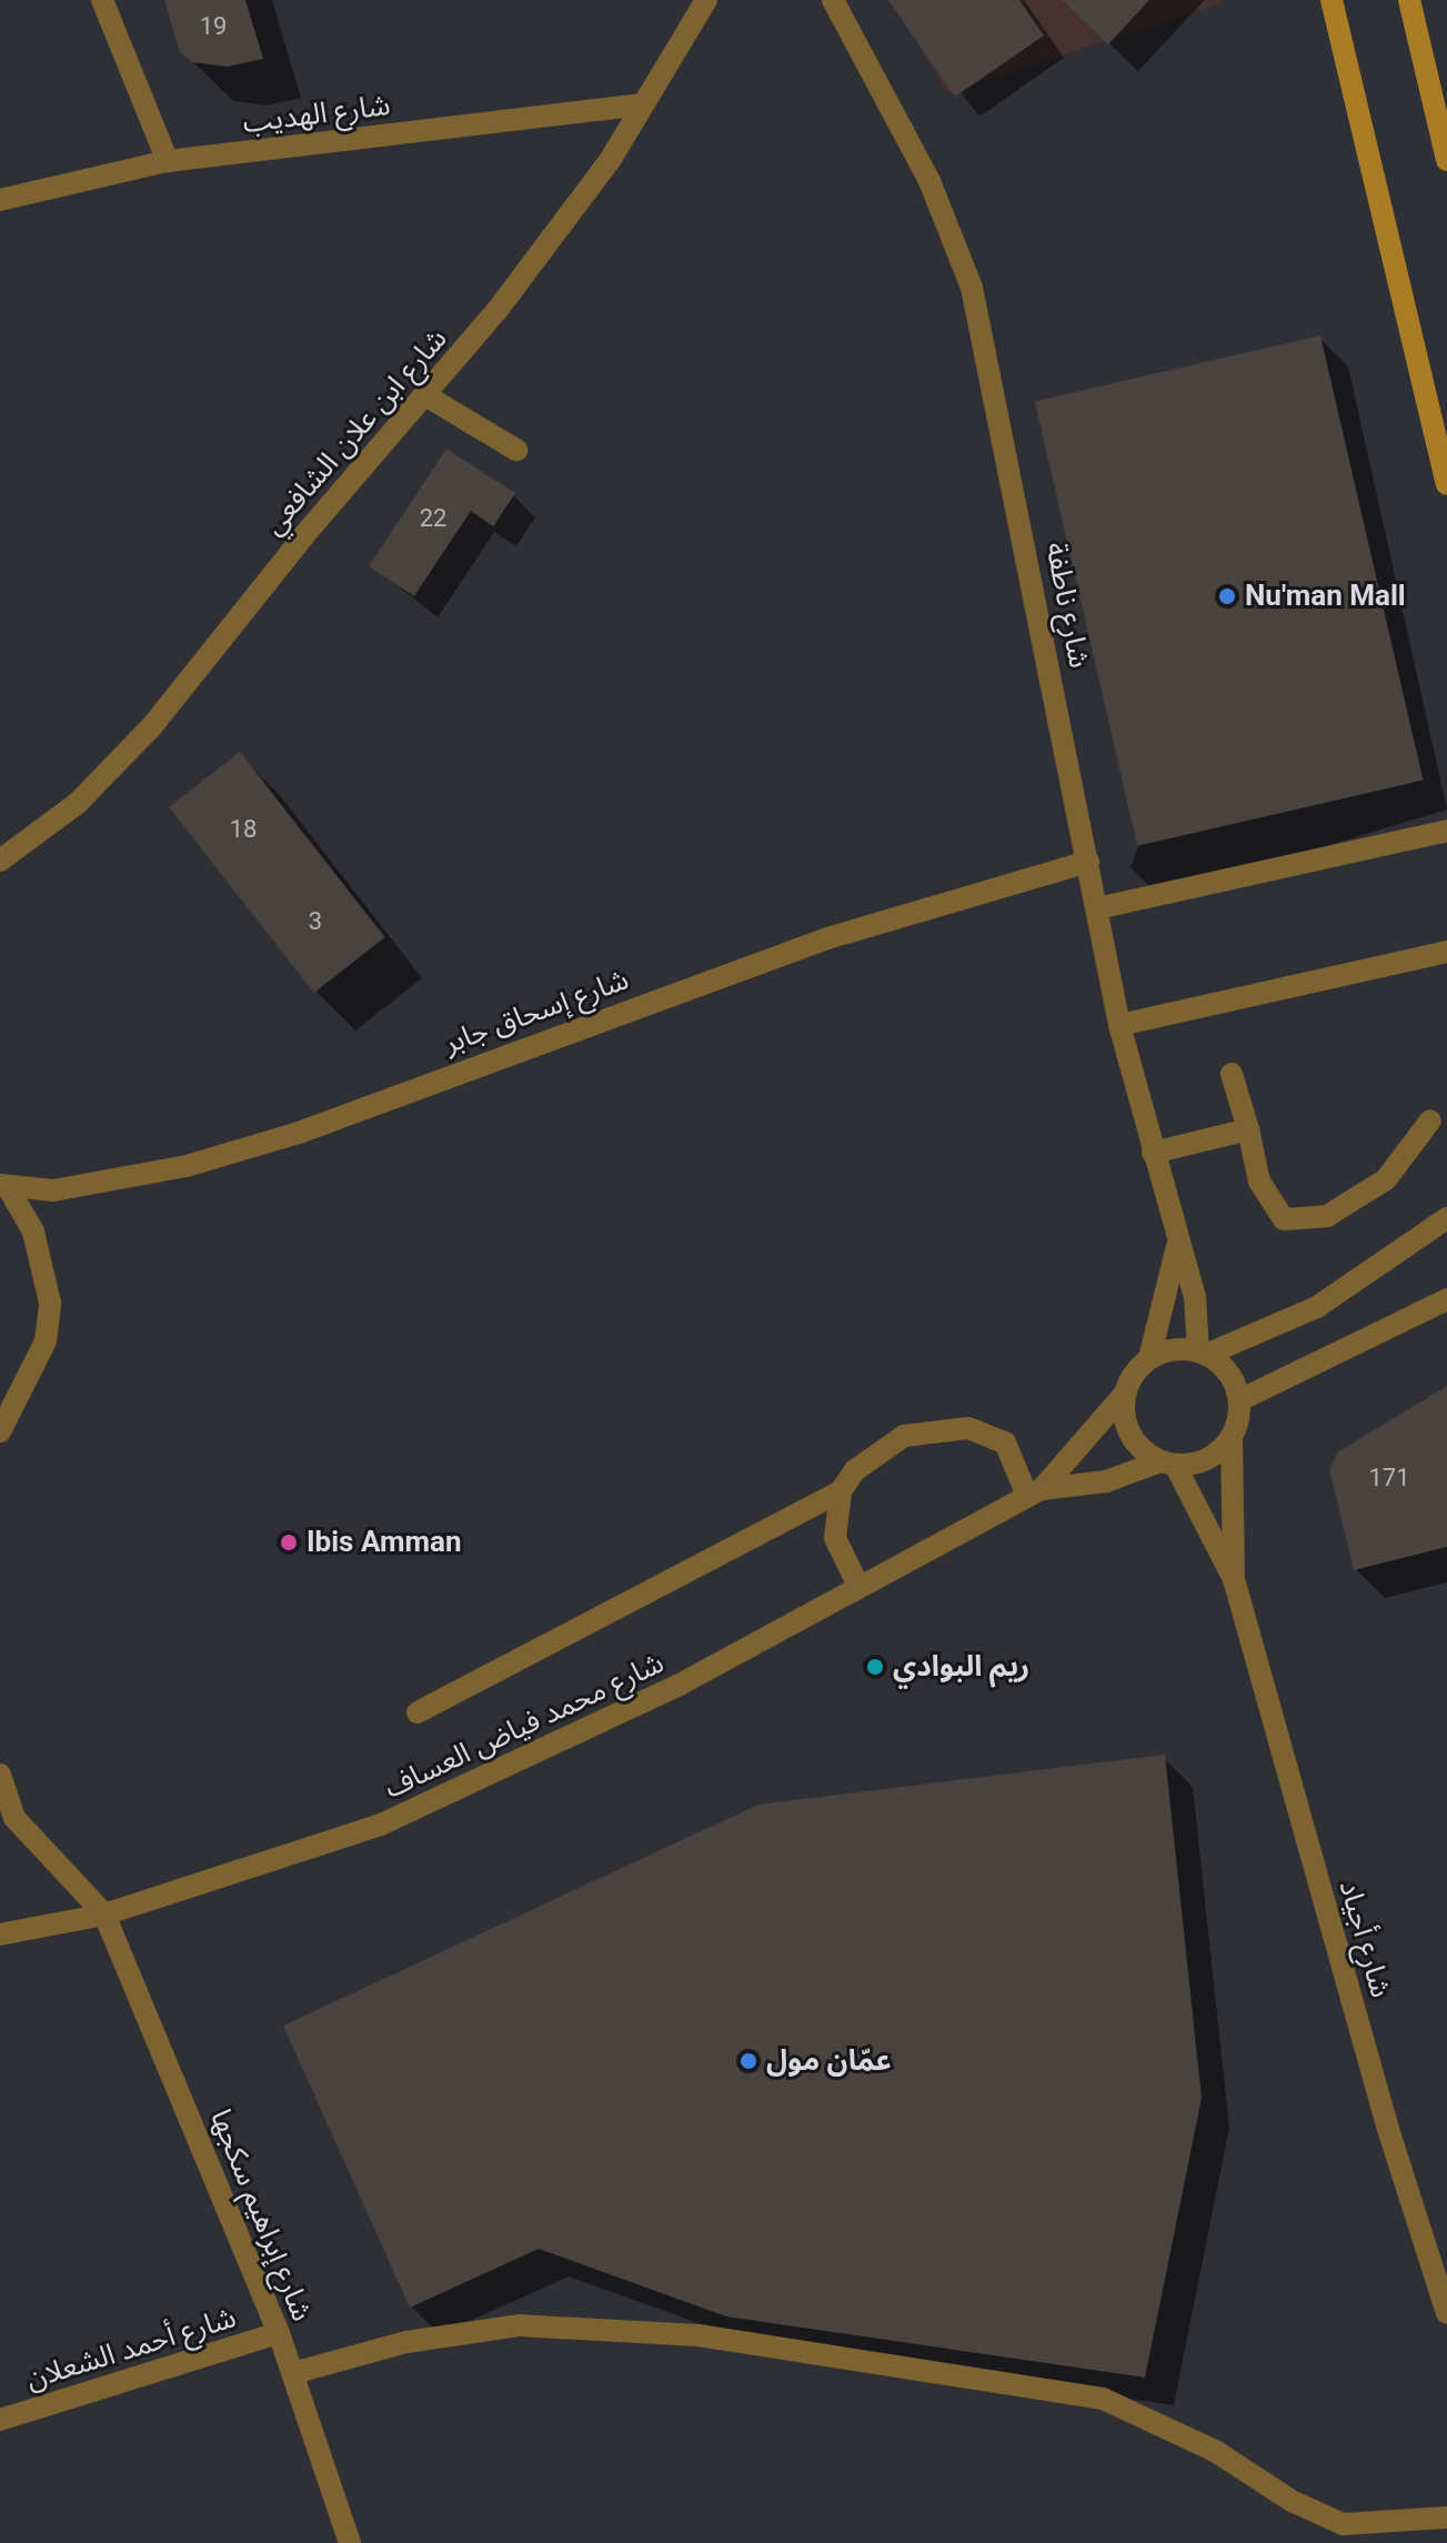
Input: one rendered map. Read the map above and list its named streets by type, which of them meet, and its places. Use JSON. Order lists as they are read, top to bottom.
{
  "streets": {
    "street": [
      "شارع الهديب",
      "شارع ابن علان الشافعي",
      "شارع ناطفة",
      "شارع إسحاق جابر",
      "شارع محمد فياض العساف",
      "شارع أجياد",
      "شارع إبراهيم سكجها",
      "شارع أحمد الشعلان"
    ]
  },
  "crossings": [
    ["شارع الهديب", "شارع ابن علان الشافعي"],
    ["شارع ناطفة", "شارع إسحاق جابر"],
    ["شارع ناطفة", "شارع محمد فياض العساف"],
    ["شارع ناطفة", "شارع أجياد"],
    ["شارع محمد فياض العساف", "شارع أجياد"],
    ["شارع محمد فياض العساف", "شارع إبراهيم سكجها"],
    ["شارع إبراهيم سكجها", "شارع أحمد الشعلان"]
  ],
  "places": [
    "Nu'man Mall",
    "Ibis Amman",
    "ريم البوادي",
    "عمّان مول"
  ],
  "house_numbers": [
    "19",
    "22",
    "18",
    "3",
    "171"
  ]
}
